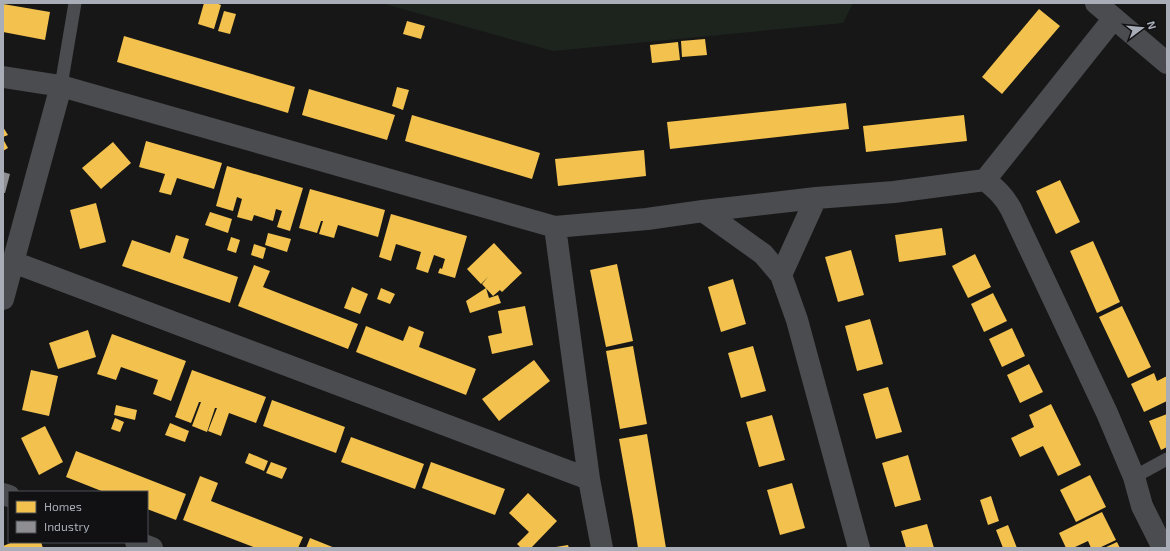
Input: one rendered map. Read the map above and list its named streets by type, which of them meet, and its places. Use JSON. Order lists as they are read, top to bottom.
{
  "legend": ["Homes", "Industry"],
  "north": "right"
}
